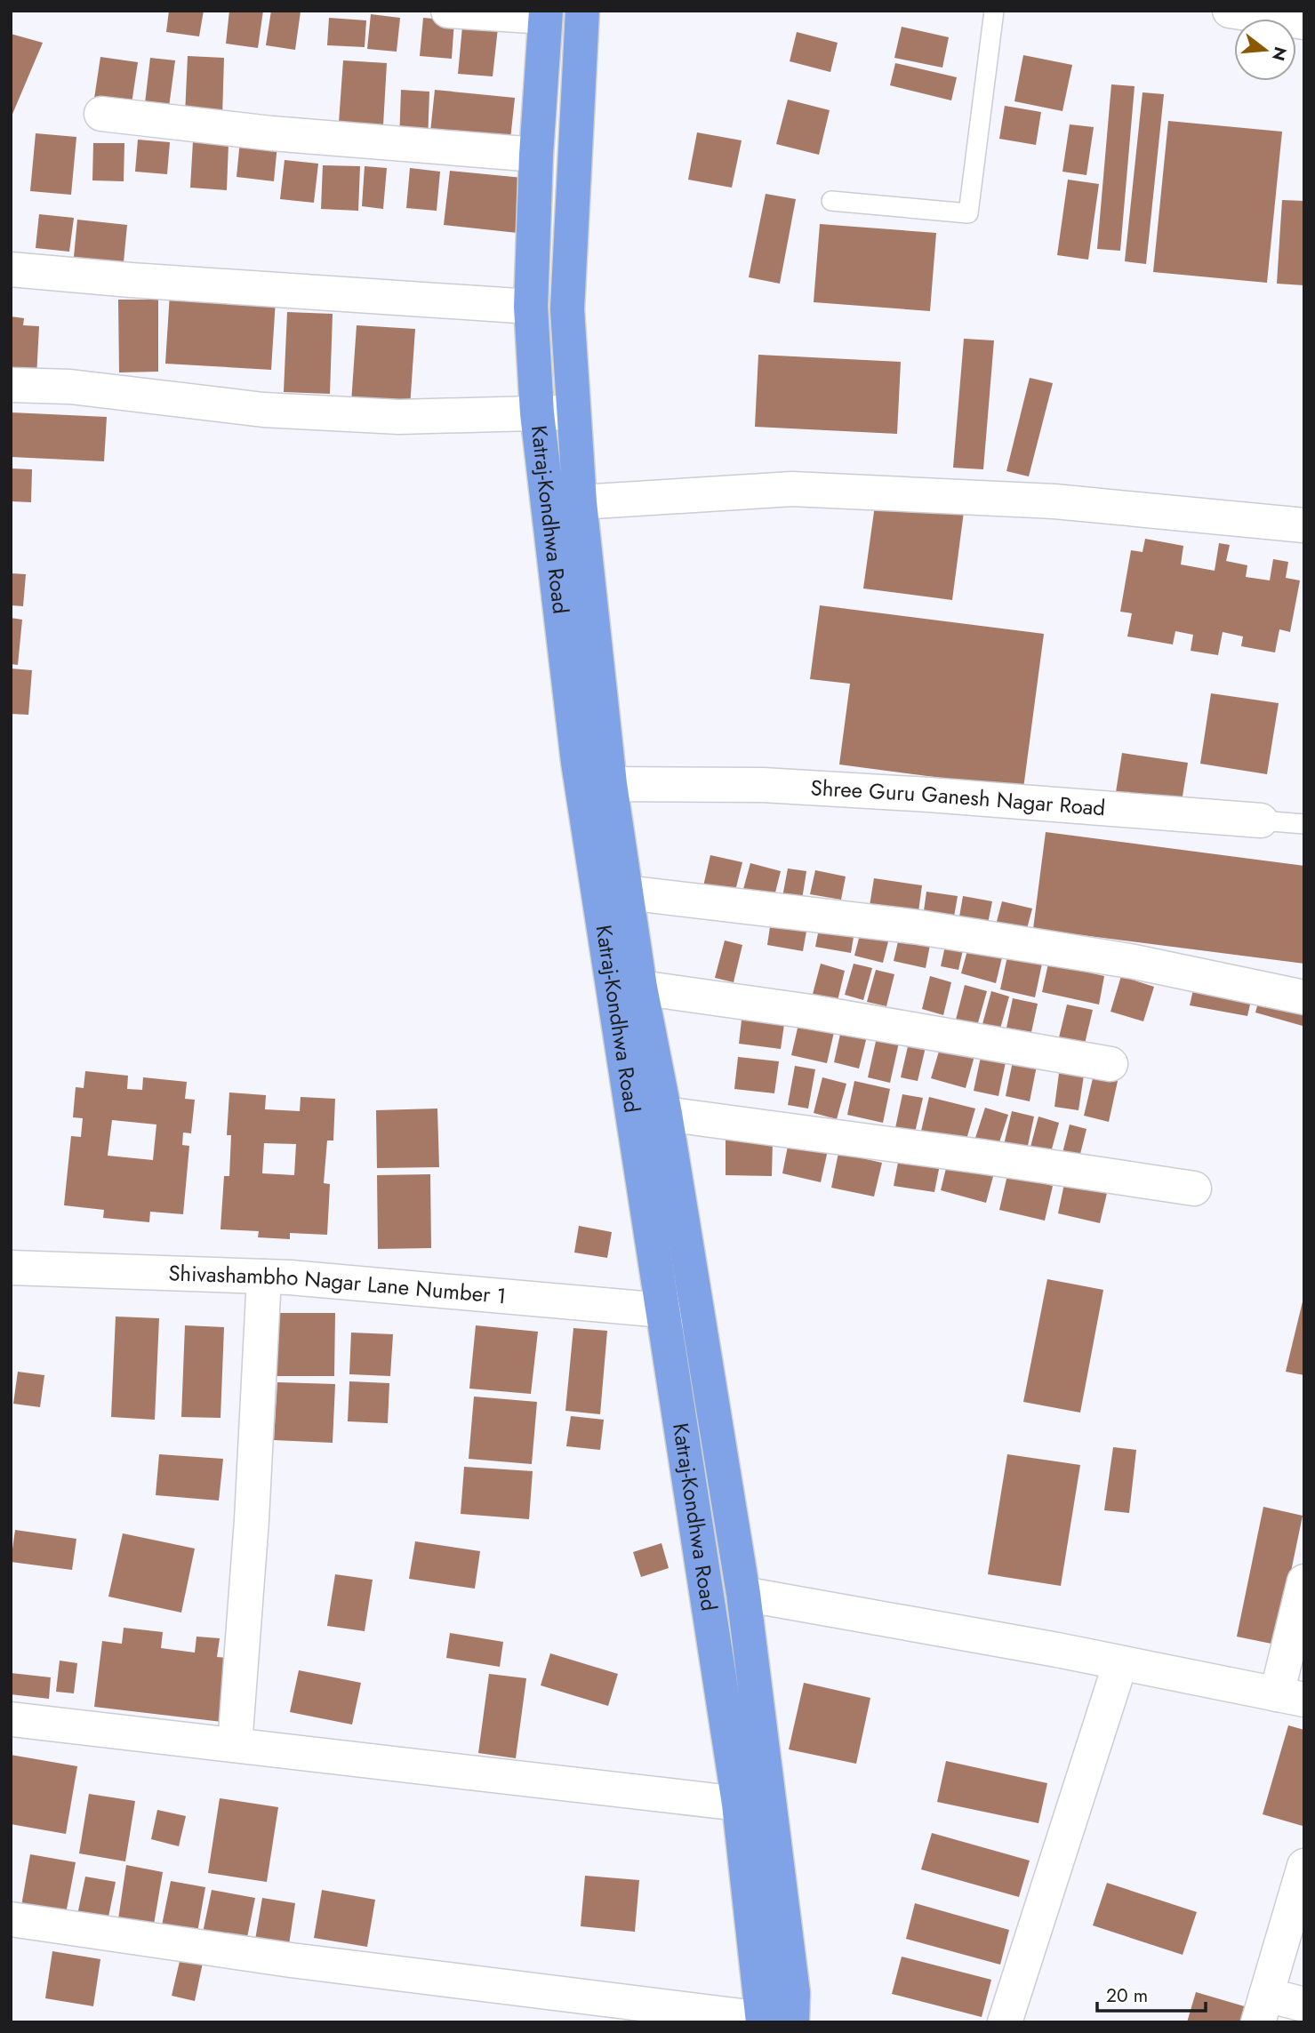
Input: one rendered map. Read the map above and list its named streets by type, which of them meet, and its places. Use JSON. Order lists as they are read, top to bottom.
{
  "streets": {
    "highway": ["Katraj-Kondhwa Road"],
    "street": ["Shree Guru Ganesh Nagar Road", "Shivashambho Nagar Lane Number 1"]
  },
  "crossings": [
    ["Katraj-Kondhwa Road", "Shree Guru Ganesh Nagar Road"],
    ["Katraj-Kondhwa Road", "Shivashambho Nagar Lane Number 1"]
  ],
  "scale_bar": "20 m",
  "north": "right"
}
